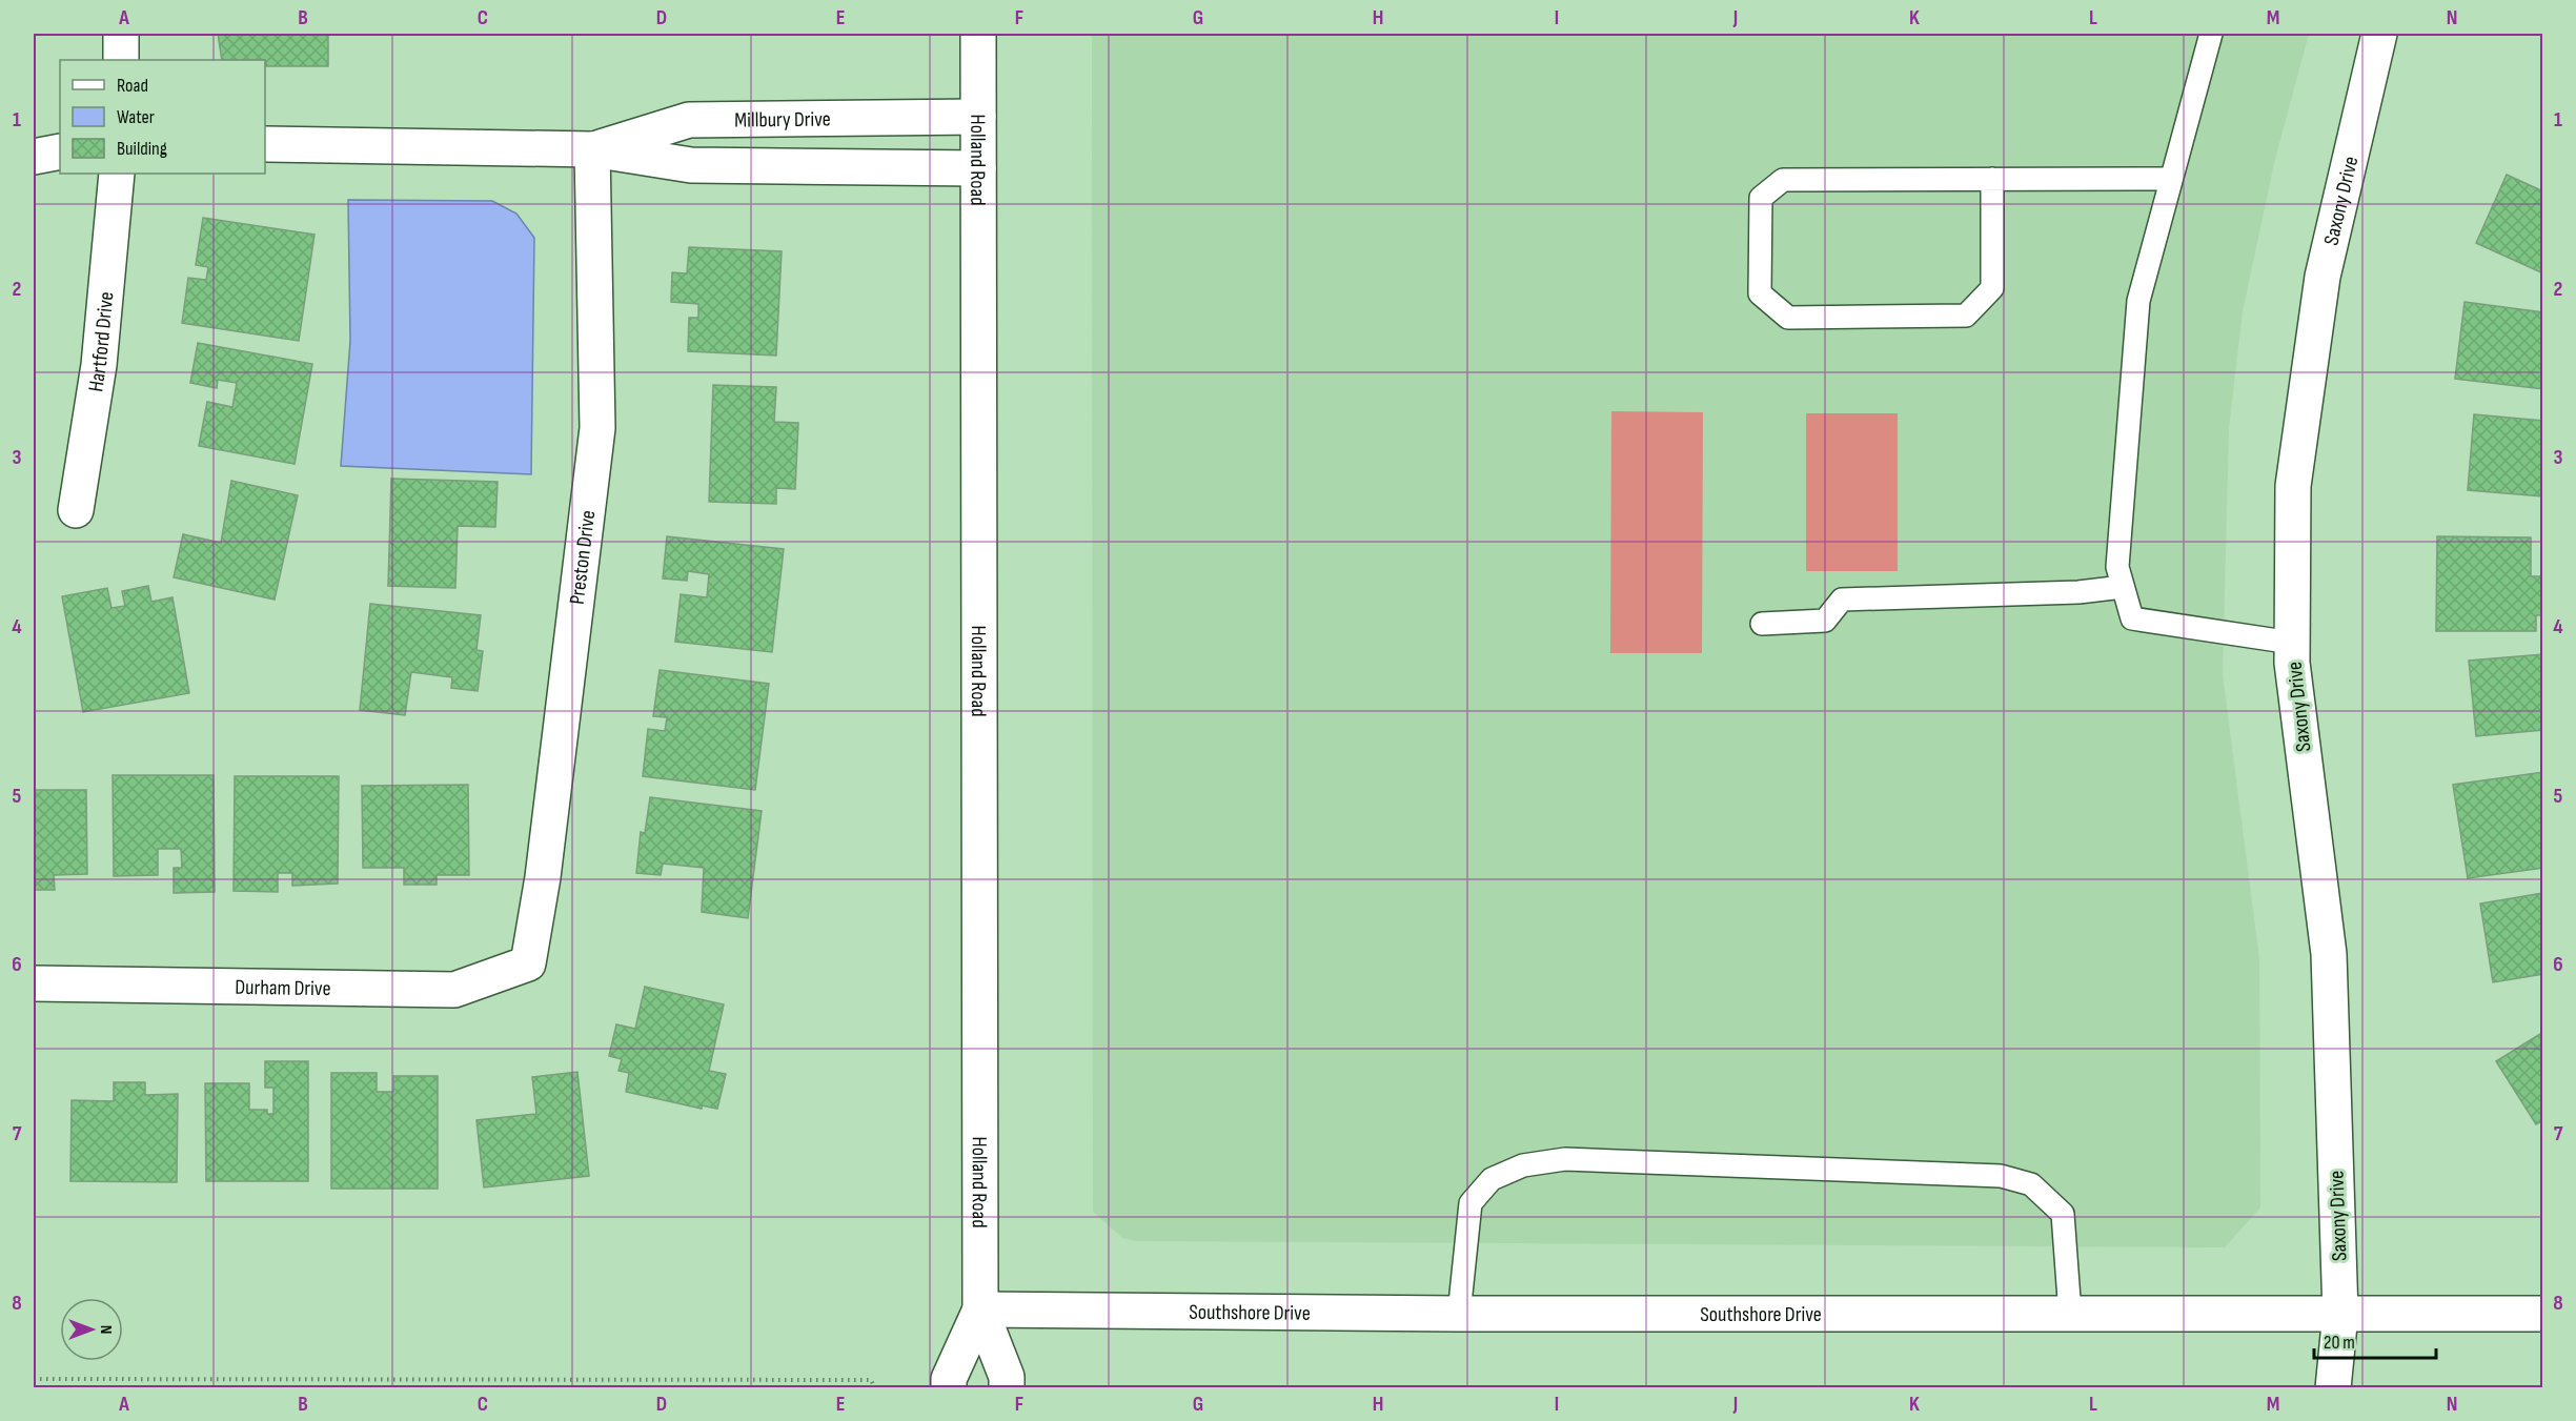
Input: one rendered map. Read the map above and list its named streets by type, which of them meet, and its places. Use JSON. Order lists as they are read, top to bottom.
{
  "streets": {
    "street": [
      "Millbury Drive",
      "Holland Road",
      "Saxony Drive",
      "Hartford Drive",
      "Preston Drive",
      "Durham Drive",
      "Southshore Drive"
    ]
  },
  "crossings": [
    ["Millbury Drive", "Holland Road"],
    ["Millbury Drive", "Preston Drive"],
    ["Holland Road", "Southshore Drive"],
    ["Saxony Drive", "Southshore Drive"],
    ["Preston Drive", "Durham Drive"]
  ],
  "legend": ["Road", "Water", "Building"],
  "scale_bar": "20 m",
  "north": "right",
  "grid": {
    "columns": [
      "A",
      "B",
      "C",
      "D",
      "E",
      "F",
      "G",
      "H",
      "I",
      "J",
      "K",
      "L",
      "M",
      "N"
    ],
    "rows": [
      "1",
      "2",
      "3",
      "4",
      "5",
      "6",
      "7",
      "8"
    ]
  }
}
